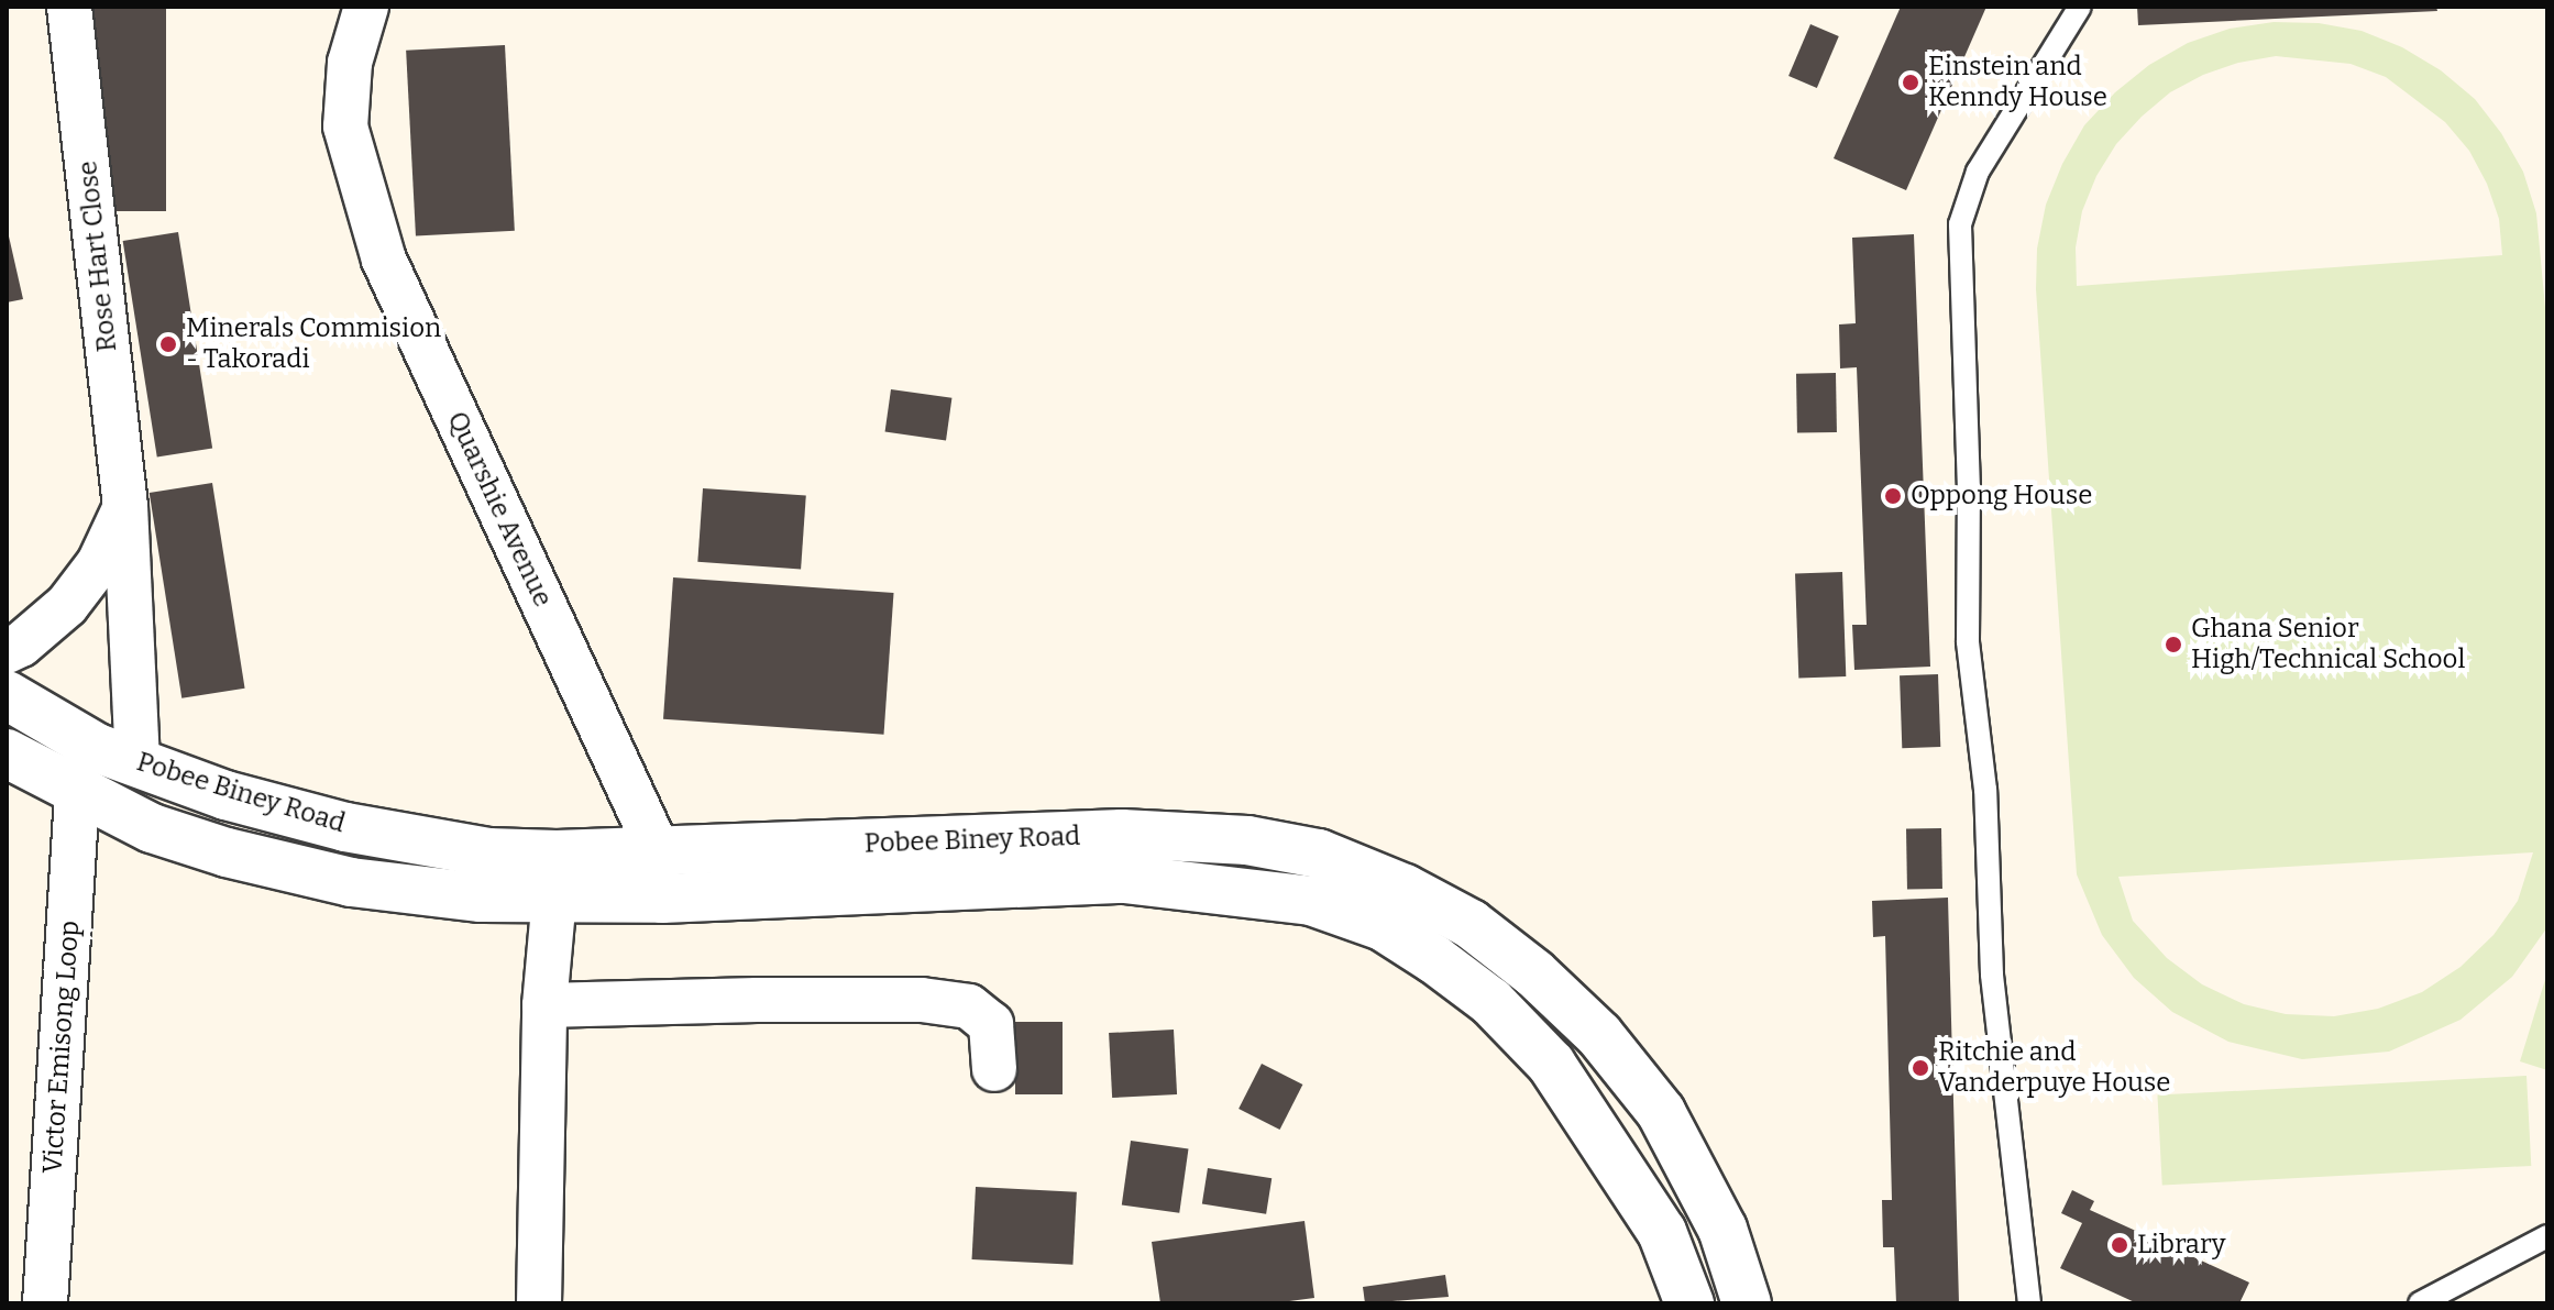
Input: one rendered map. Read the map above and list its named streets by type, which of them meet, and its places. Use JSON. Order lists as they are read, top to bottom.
{
  "streets": {
    "street": [
      "Rose Hart Close",
      "Quarshie Avenue",
      "Pobee Biney Road",
      "Victor Emisong Loop"
    ]
  },
  "crossings": [
    ["Rose Hart Close", "Pobee Biney Road"],
    ["Quarshie Avenue", "Pobee Biney Road"],
    ["Pobee Biney Road", "Victor Emisong Loop"]
  ],
  "places": [
    "Einstein and Kenndy House",
    "Minerals Commision - Takoradi",
    "Oppong House",
    "Ghana Senior High/Technical School",
    "Ritchie and Vanderpuye House",
    "Library"
  ]
}
